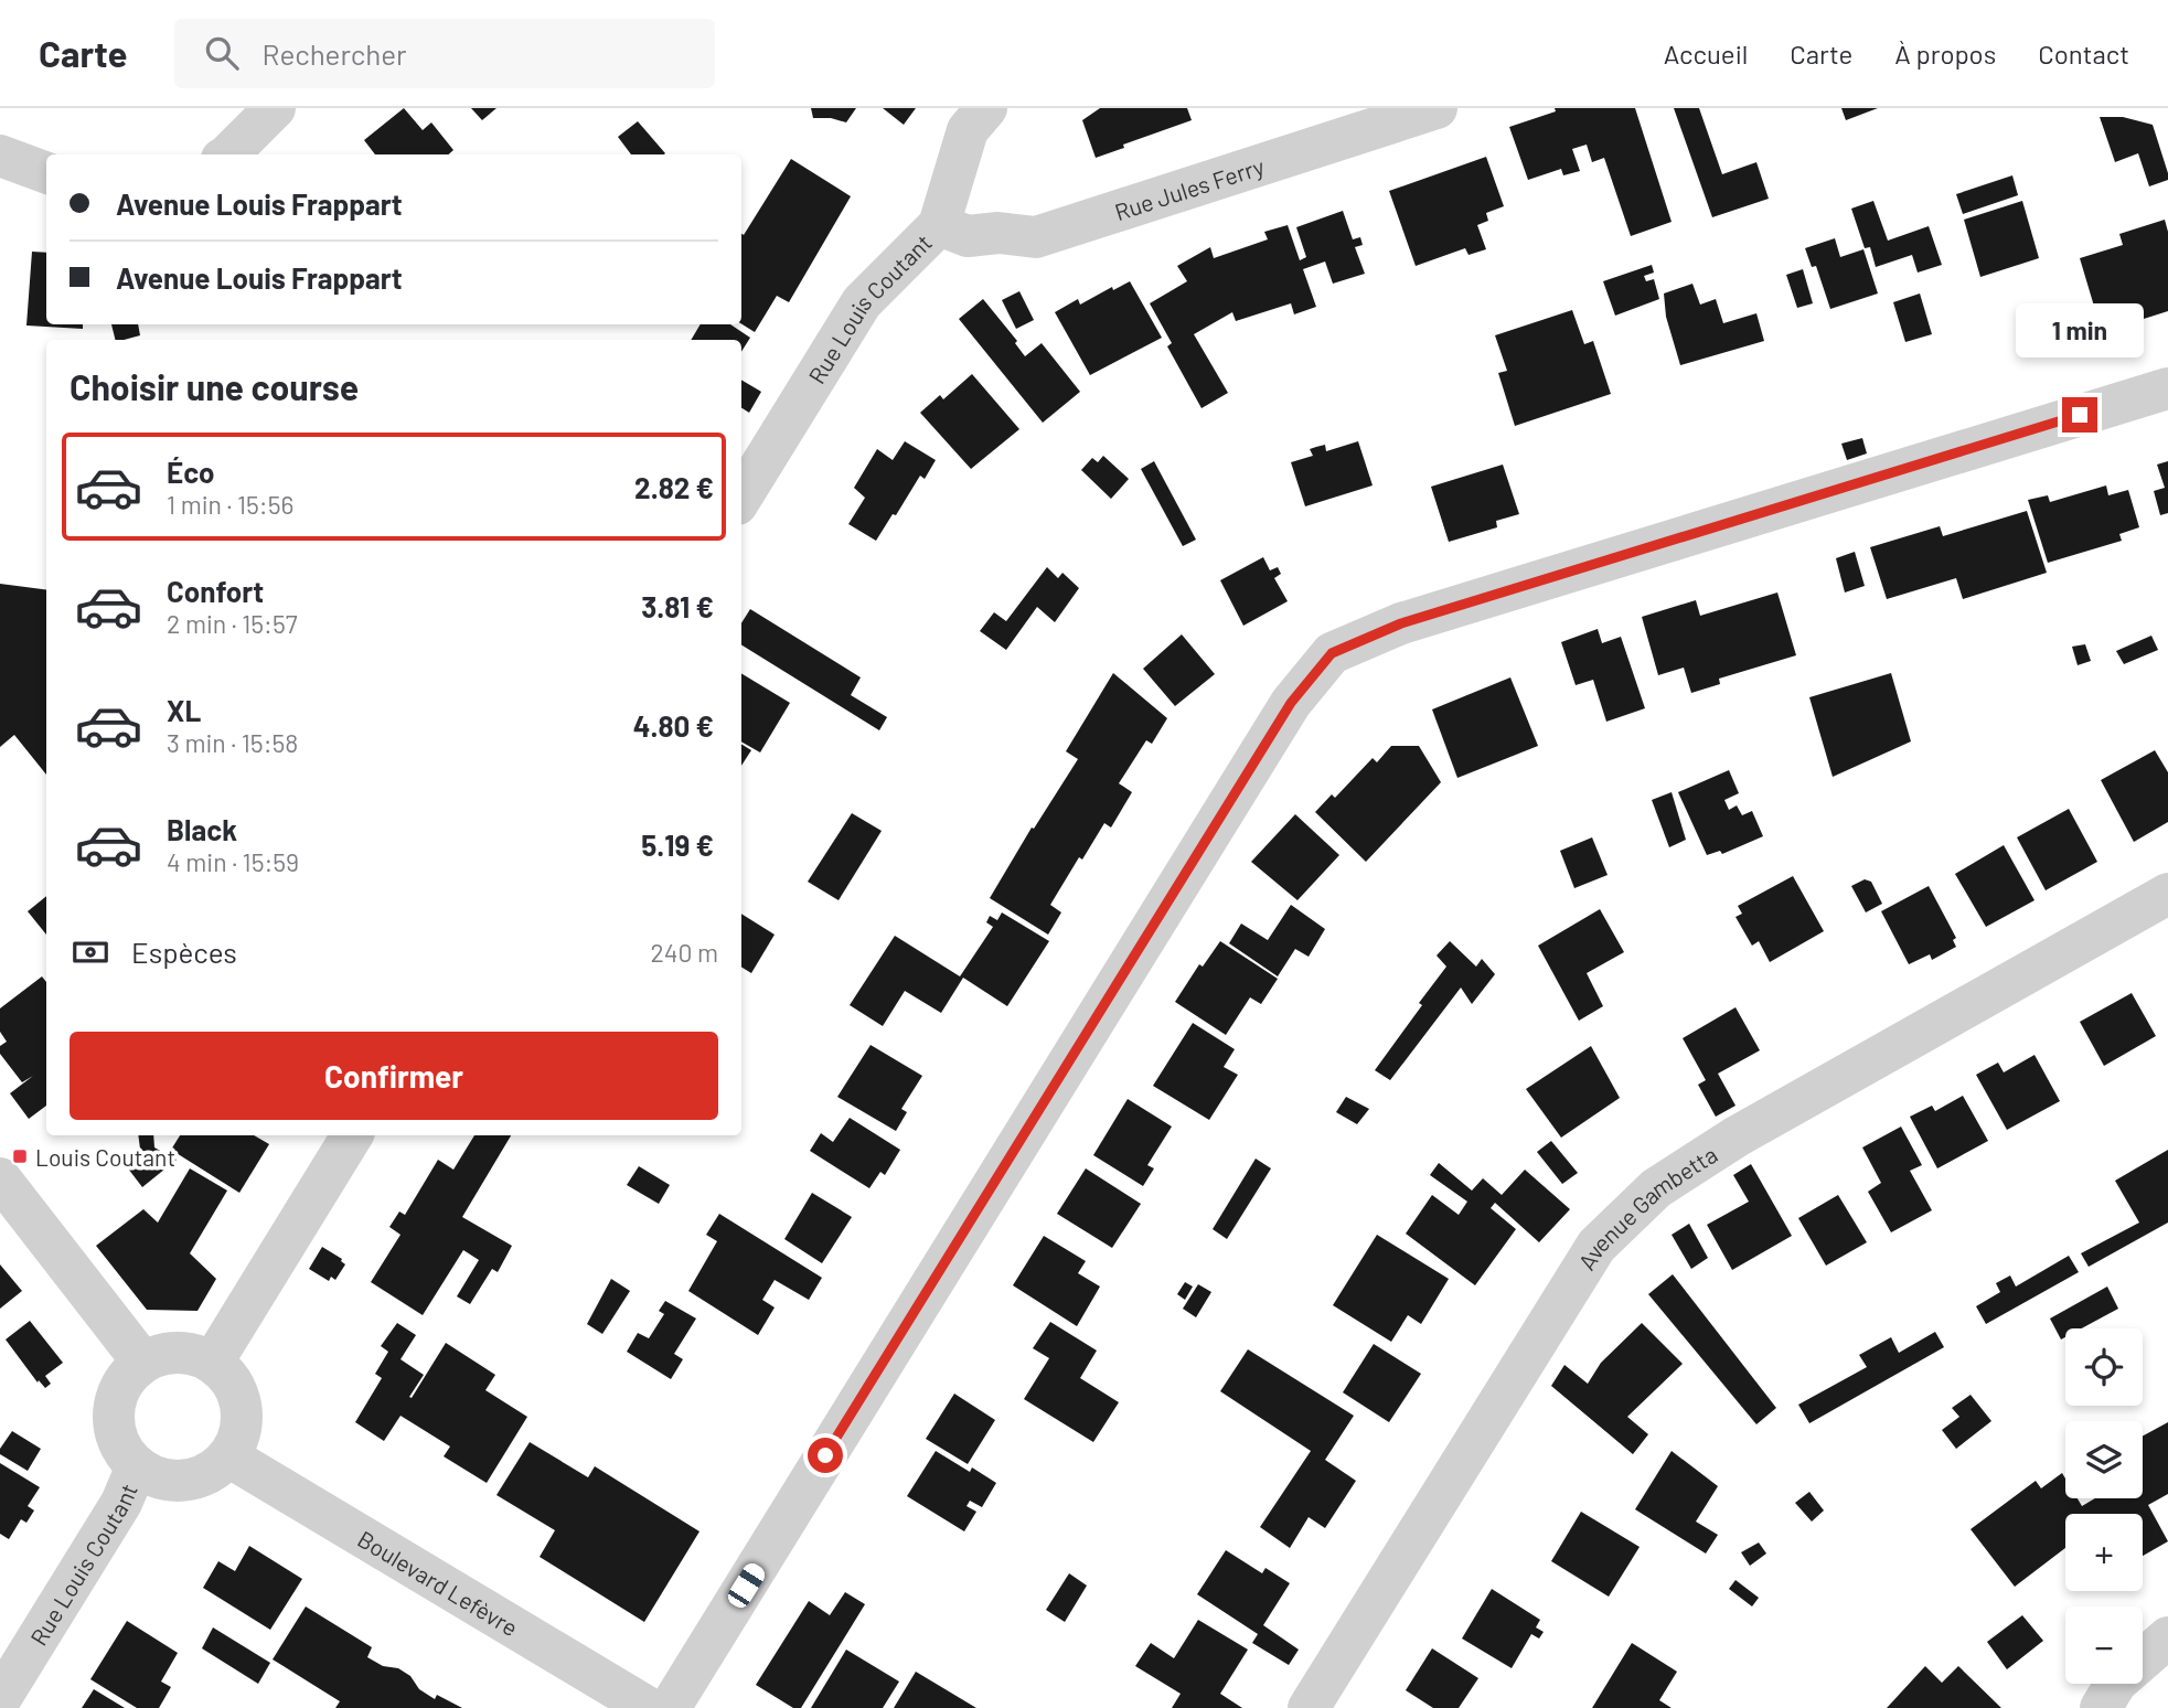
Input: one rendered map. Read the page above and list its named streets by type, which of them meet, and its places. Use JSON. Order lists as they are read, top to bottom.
{
  "streets": {
    "street": [
      "Rue Jules Ferry",
      "Rue Louis Coutant",
      "Avenue Gambetta",
      "Boulevard Lefèvre"
    ]
  },
  "crossings": [
    ["Rue Jules Ferry", "Rue Louis Coutant"],
    ["Rue Louis Coutant", "Boulevard Lefèvre"]
  ],
  "places": {
    "transit": ["Louis Coutant"]
  },
  "page": {
    "header": "Carte",
    "search": "Rechercher",
    "nav": [
      "Accueil",
      "Carte",
      "À propos",
      "Contact"
    ],
    "banner": ["Avenue Louis Frappart", "Avenue Louis Frappart"],
    "bubble": "1 min",
    "heading": "Choisir une course",
    "list": [
      {
        "name": "Éco",
        "note": "1 min · 15:56",
        "value": "2.82 €"
      },
      {
        "name": "Confort",
        "note": "2 min · 15:57",
        "value": "3.81 €"
      },
      {
        "name": "XL",
        "note": "3 min · 15:58",
        "value": "4.80 €"
      },
      {
        "name": "Black",
        "note": "4 min · 15:59",
        "value": "5.19 €"
      }
    ],
    "pay": ["Espèces", "240 m"],
    "buttons": "Confirmer",
    "map_buttons": ["+", "−"]
  }
}
